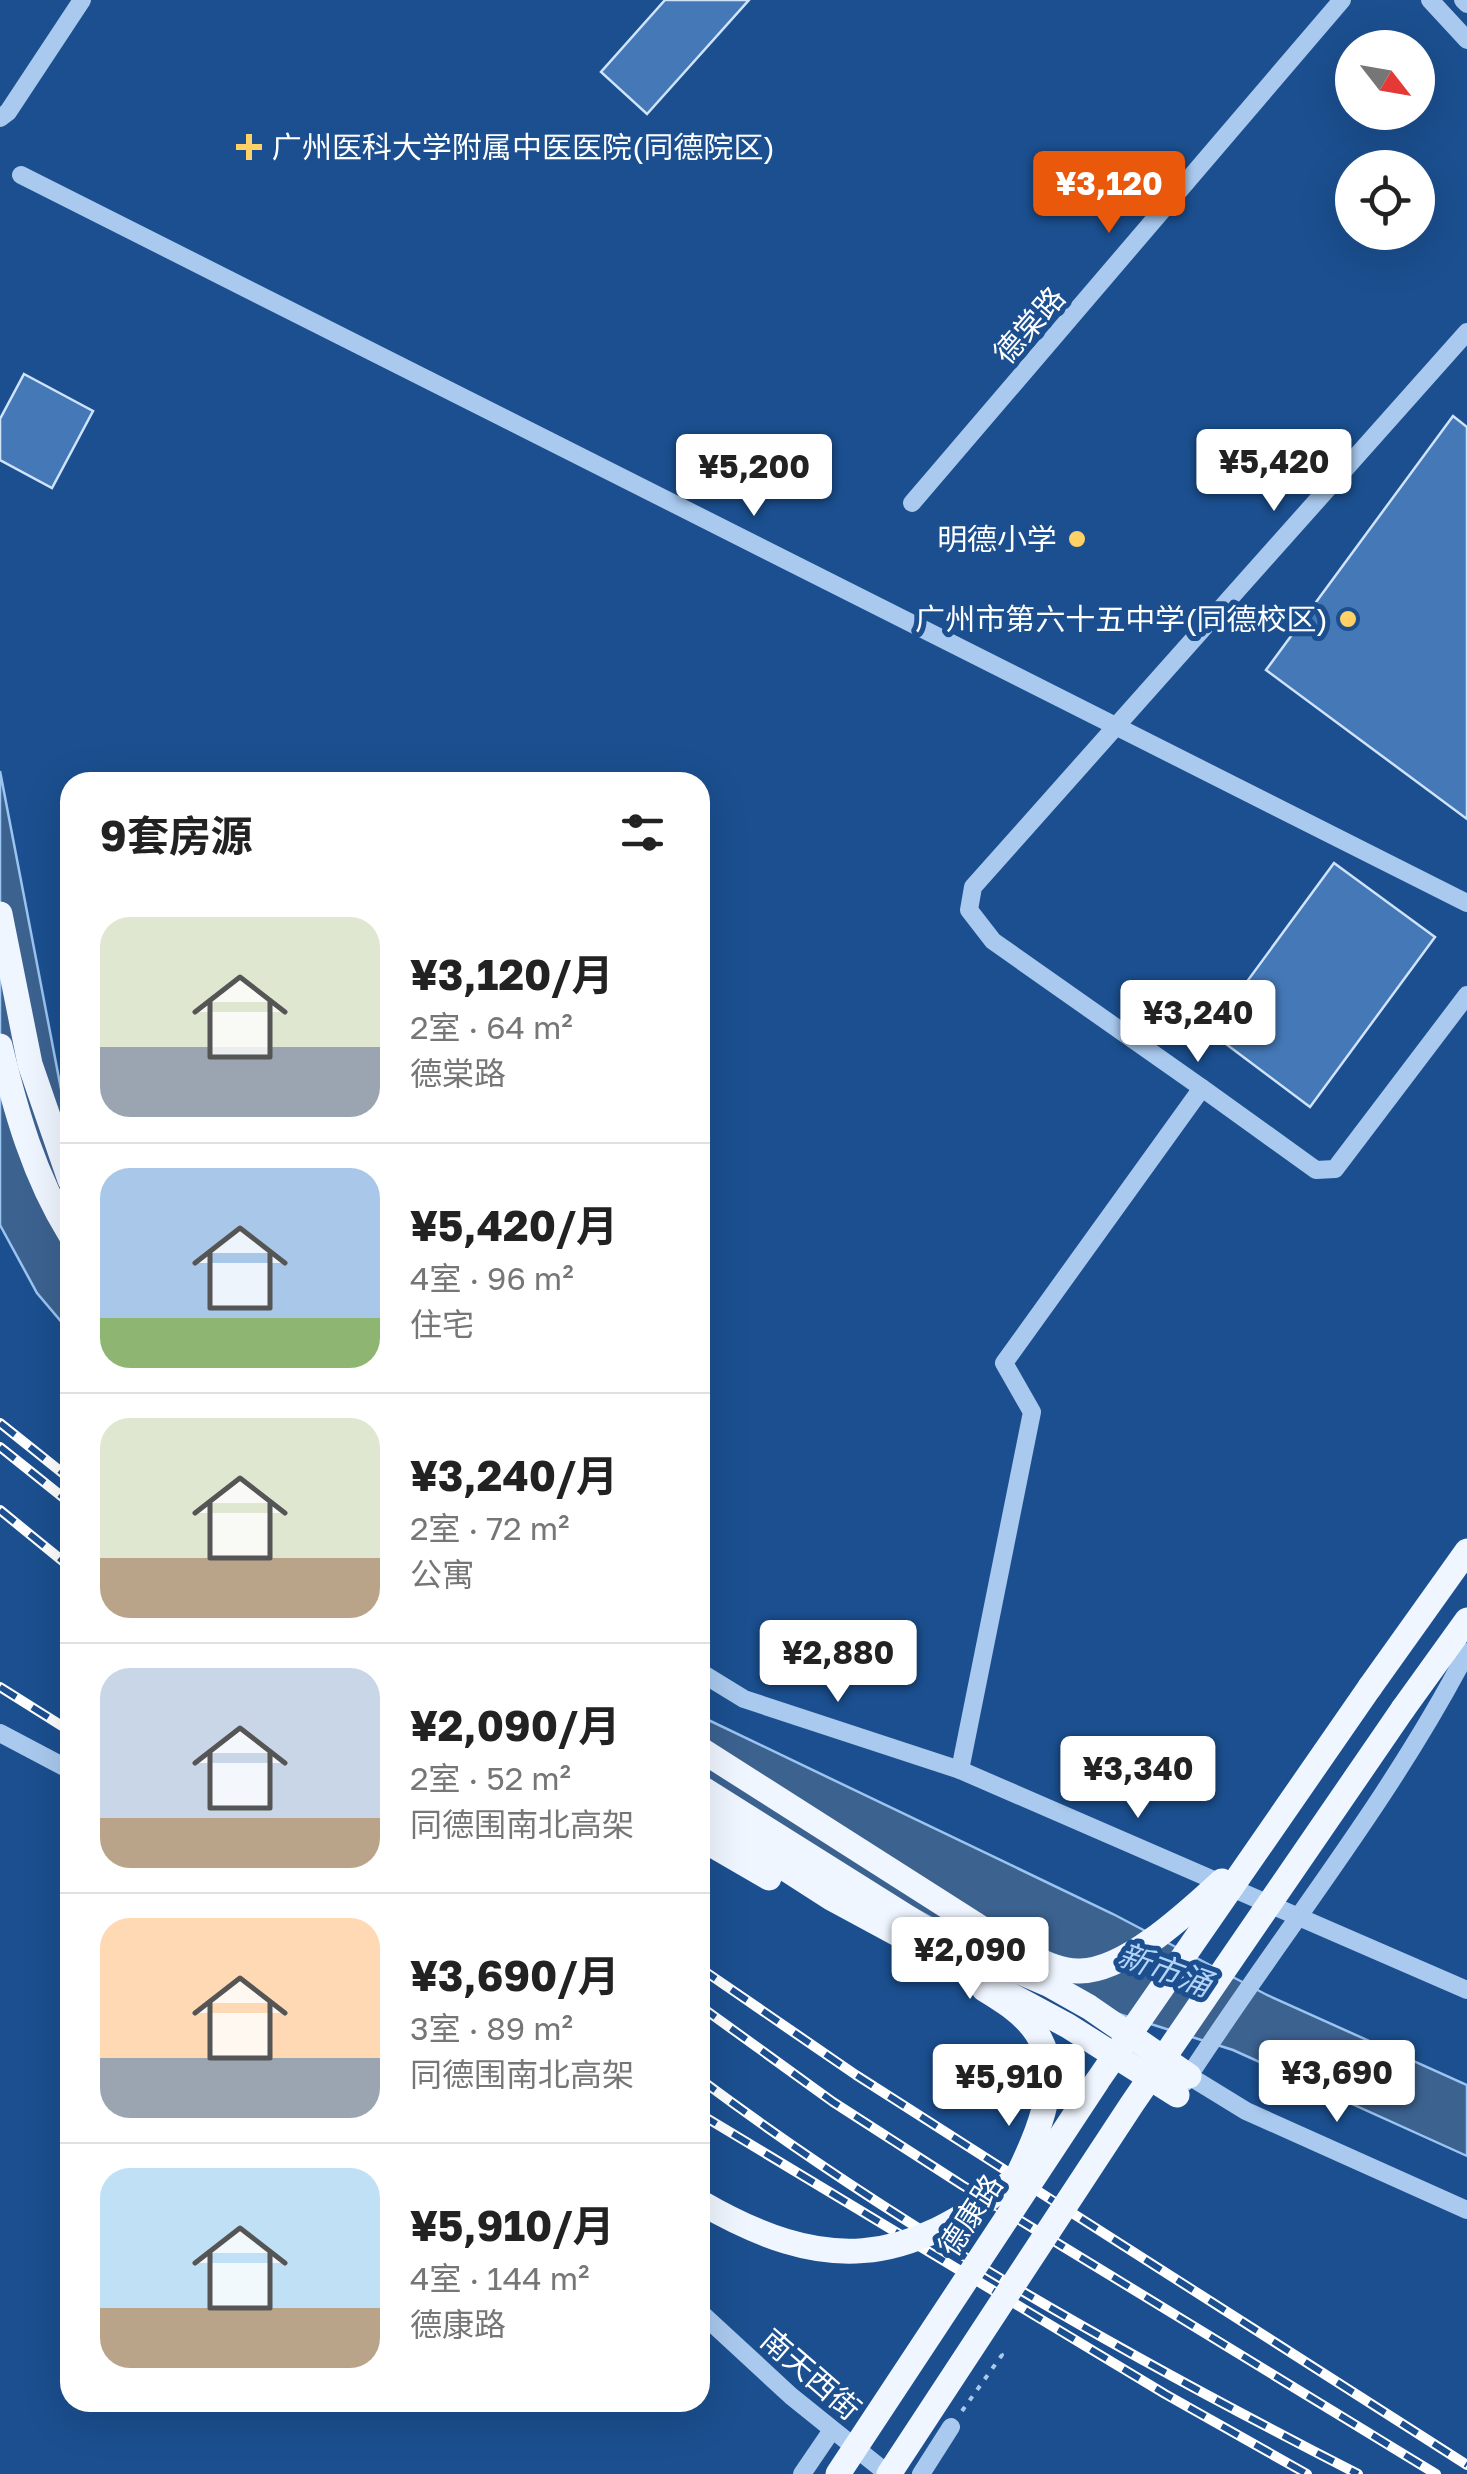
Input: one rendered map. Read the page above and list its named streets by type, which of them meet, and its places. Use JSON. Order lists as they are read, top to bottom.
{
  "streets": {
    "main road": ["德康路"],
    "street": ["德棠路", "南天西街"]
  },
  "water": ["新市涌"],
  "places": {
    "health": ["广州医科大学附属中医医院(同德院区)"],
    "other": ["明德小学", "广州市第六十五中学(同德校区)"]
  },
  "north": "bottom right",
  "page": {
    "price": [
      "¥3,120",
      "¥5,420",
      "¥5,200",
      "¥3,240",
      "¥2,880",
      "¥3,340",
      "¥2,090",
      "¥3,690",
      "¥5,910"
    ],
    "heading": "9套房源",
    "list": [
      {
        "name": "¥3,120/月",
        "note": "2室 · 64 m² · 德棠路"
      },
      {
        "name": "¥5,420/月",
        "note": "4室 · 96 m² · 住宅"
      },
      {
        "name": "¥3,240/月",
        "note": "2室 · 72 m² · 公寓"
      },
      {
        "name": "¥2,090/月",
        "note": "2室 · 52 m² · 同德围南北高架"
      },
      {
        "name": "¥3,690/月",
        "note": "3室 · 89 m² · 同德围南北高架"
      },
      {
        "name": "¥5,910/月",
        "note": "4室 · 144 m² · 德康路"
      }
    ]
  }
}
